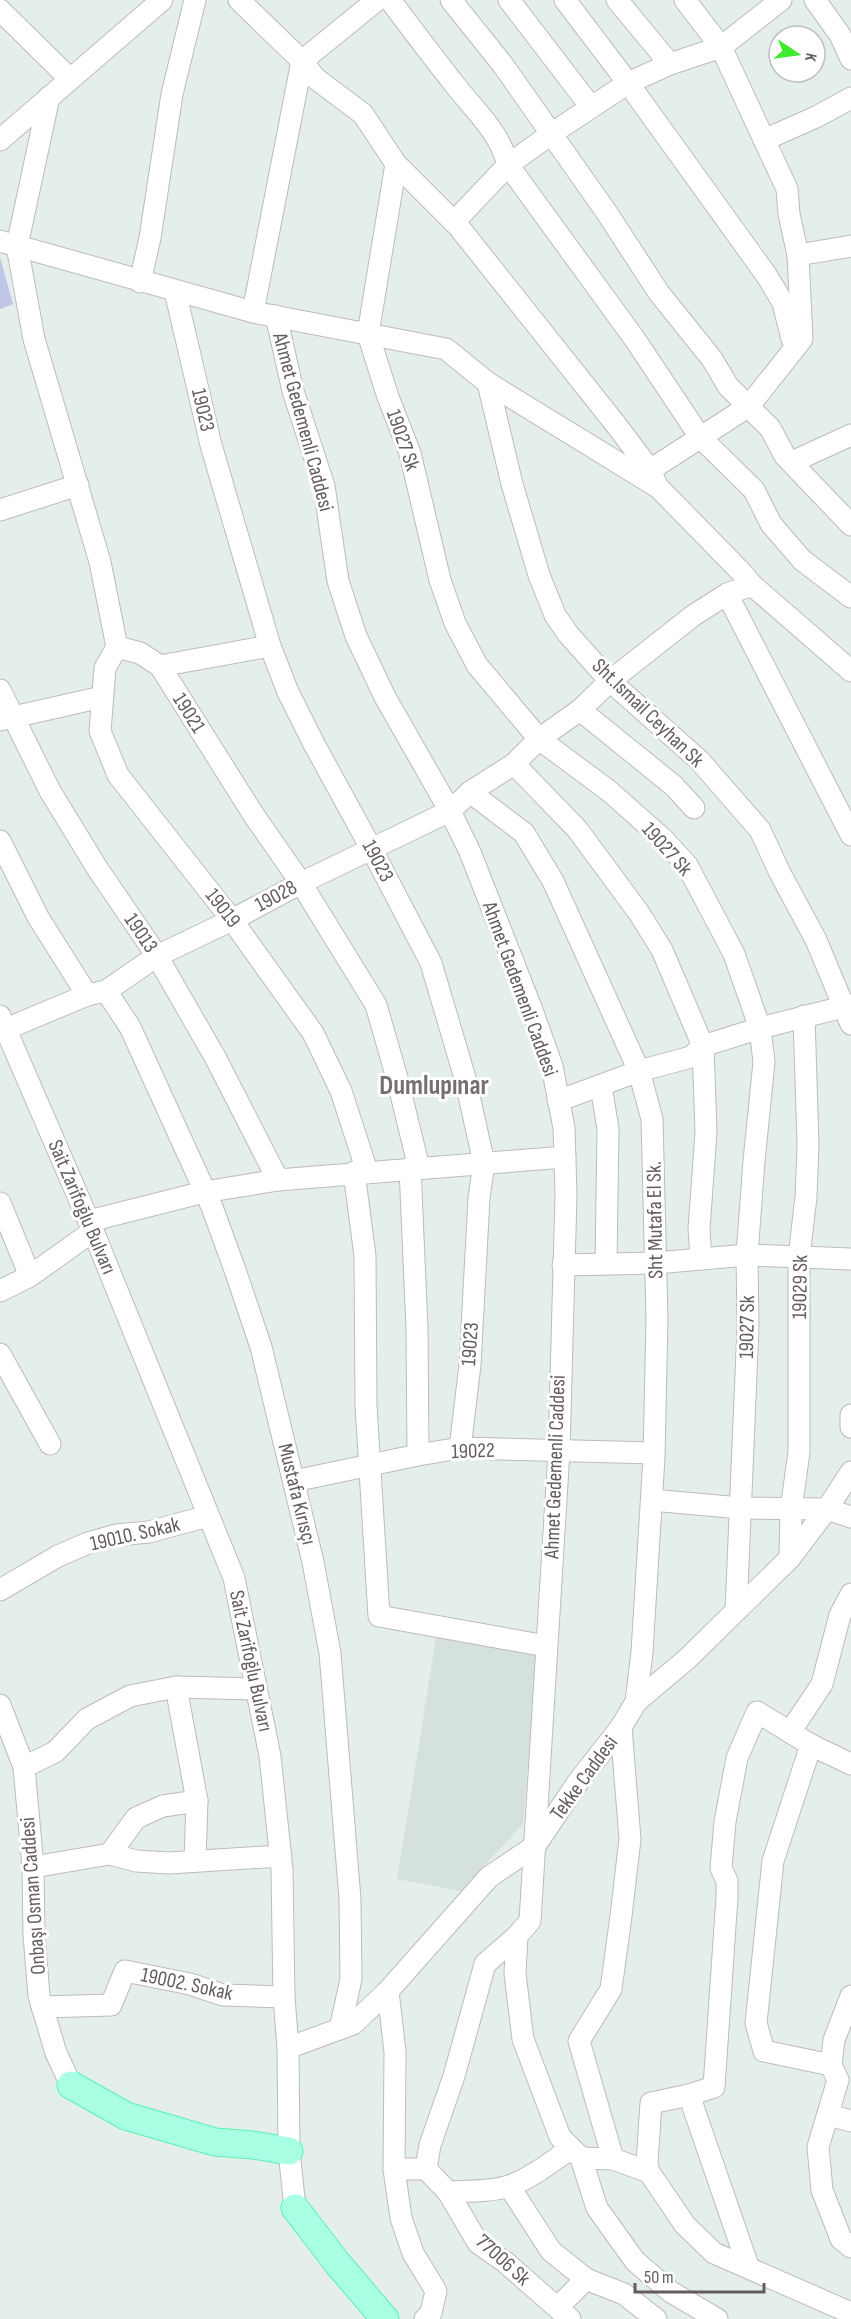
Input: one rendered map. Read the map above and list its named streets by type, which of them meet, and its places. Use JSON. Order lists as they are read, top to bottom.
{
  "streets": {
    "main road": ["Sait Zarifoğlu Bulvarı"],
    "street": [
      "19023",
      "Ahmet Gedemenli Caddesi",
      "19027 Sk",
      "19021",
      "Sht.Ismail Ceyhan Sk",
      "19028",
      "19019",
      "19013",
      "Sht Mutafa El Sk.",
      "19029 Sk",
      "19022",
      "Mustafa Kırısçı",
      "19010. Sokak",
      "Tekke Caddesi",
      "Onbaşı Osman Caddesi",
      "19002. Sokak",
      "77006 Sk"
    ]
  },
  "crossings": [
    ["19023", "19028"],
    ["19023", "19022"],
    ["Ahmet Gedemenli Caddesi", "19028"],
    ["Ahmet Gedemenli Caddesi", "19019"],
    ["Ahmet Gedemenli Caddesi", "19022"],
    ["Ahmet Gedemenli Caddesi", "Tekke Caddesi"],
    ["19027 Sk", "19028"],
    ["19027 Sk", "Tekke Caddesi"],
    ["19021", "19028"],
    ["19021", "19019"],
    ["19021", "19022"],
    ["Sht.Ismail Ceyhan Sk", "19028"],
    ["19028", "19019"],
    ["19028", "19013"],
    ["19028", "Sait Zarifoğlu Bulvarı"],
    ["19028", "Sht Mutafa El Sk."],
    ["19028", "Mustafa Kırısçı"],
    ["19019", "19022"],
    ["Sait Zarifoğlu Bulvarı", "19010. Sokak"],
    ["Sait Zarifoğlu Bulvarı", "Tekke Caddesi"],
    ["Sait Zarifoğlu Bulvarı", "19002. Sokak"],
    ["Sht Mutafa El Sk.", "19022"],
    ["Sht Mutafa El Sk.", "Tekke Caddesi"],
    ["19029 Sk", "Tekke Caddesi"],
    ["19022", "Mustafa Kırısçı"],
    ["Mustafa Kırısçı", "Tekke Caddesi"],
    ["Onbaşı Osman Caddesi", "19002. Sokak"]
  ],
  "districts": ["Dumlupınar"],
  "scale_bar": "50 m",
  "north": "right"
}
